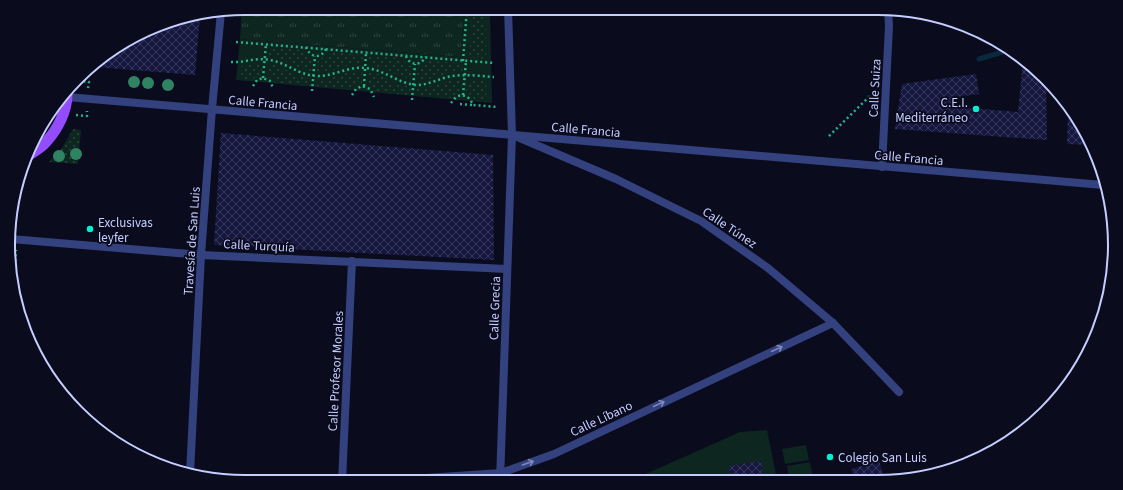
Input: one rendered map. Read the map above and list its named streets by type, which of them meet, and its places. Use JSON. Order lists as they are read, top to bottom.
{
  "streets": {
    "street": [
      "Calle Suiza",
      "Calle Francia",
      "Calle Túnez",
      "Travesía de San Luis",
      "Calle Turquía",
      "Calle Grecia",
      "Calle Profesor Morales",
      "Calle Líbano"
    ]
  },
  "crossings": [
    ["Calle Suiza", "Calle Francia"],
    ["Calle Francia", "Calle Túnez"],
    ["Calle Francia", "Travesía de San Luis"],
    ["Calle Francia", "Calle Grecia"],
    ["Calle Túnez", "Calle Grecia"],
    ["Calle Túnez", "Calle Líbano"],
    ["Travesía de San Luis", "Calle Turquía"],
    ["Calle Turquía", "Calle Grecia"],
    ["Calle Turquía", "Calle Profesor Morales"]
  ],
  "one_way": ["Calle Líbano"],
  "places": ["C.E.I. Mediterráneo", "Exclusivas leyfer", "Colegio San Luis"]
}
